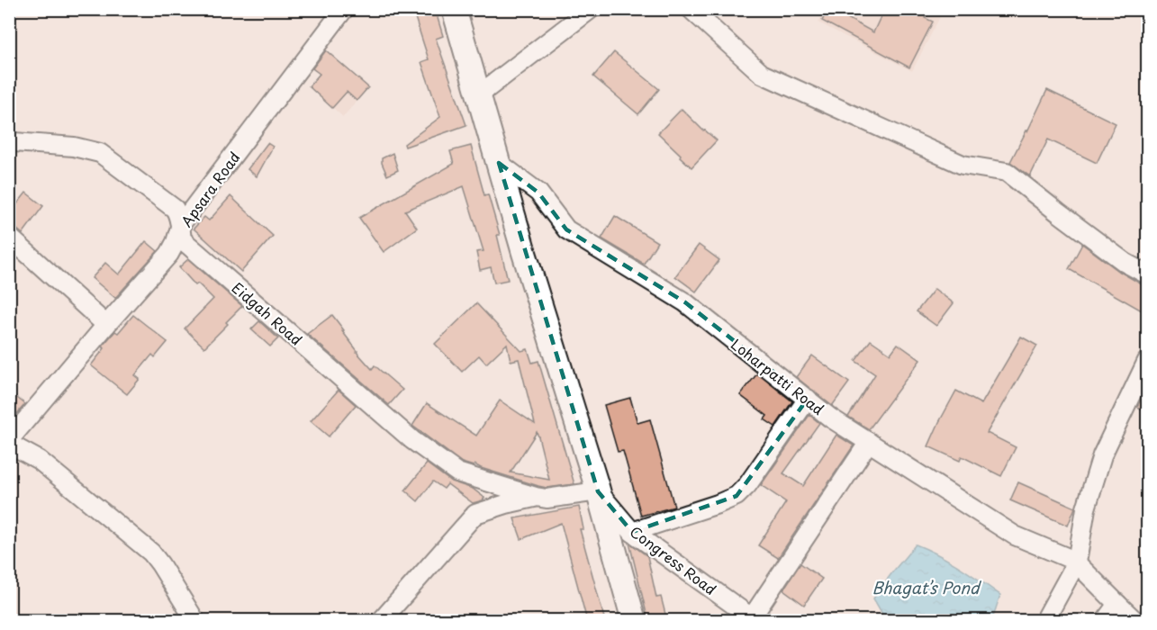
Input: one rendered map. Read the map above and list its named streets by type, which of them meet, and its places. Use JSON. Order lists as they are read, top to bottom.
{
  "streets": {
    "street": [
      "Apsara Road",
      "Eidgah Road",
      "Loharpatti Road",
      "Congress Road"
    ]
  },
  "crossings": [
    ["Apsara Road", "Eidgah Road"]
  ],
  "water": ["Bhagat’s Pond"]
}
